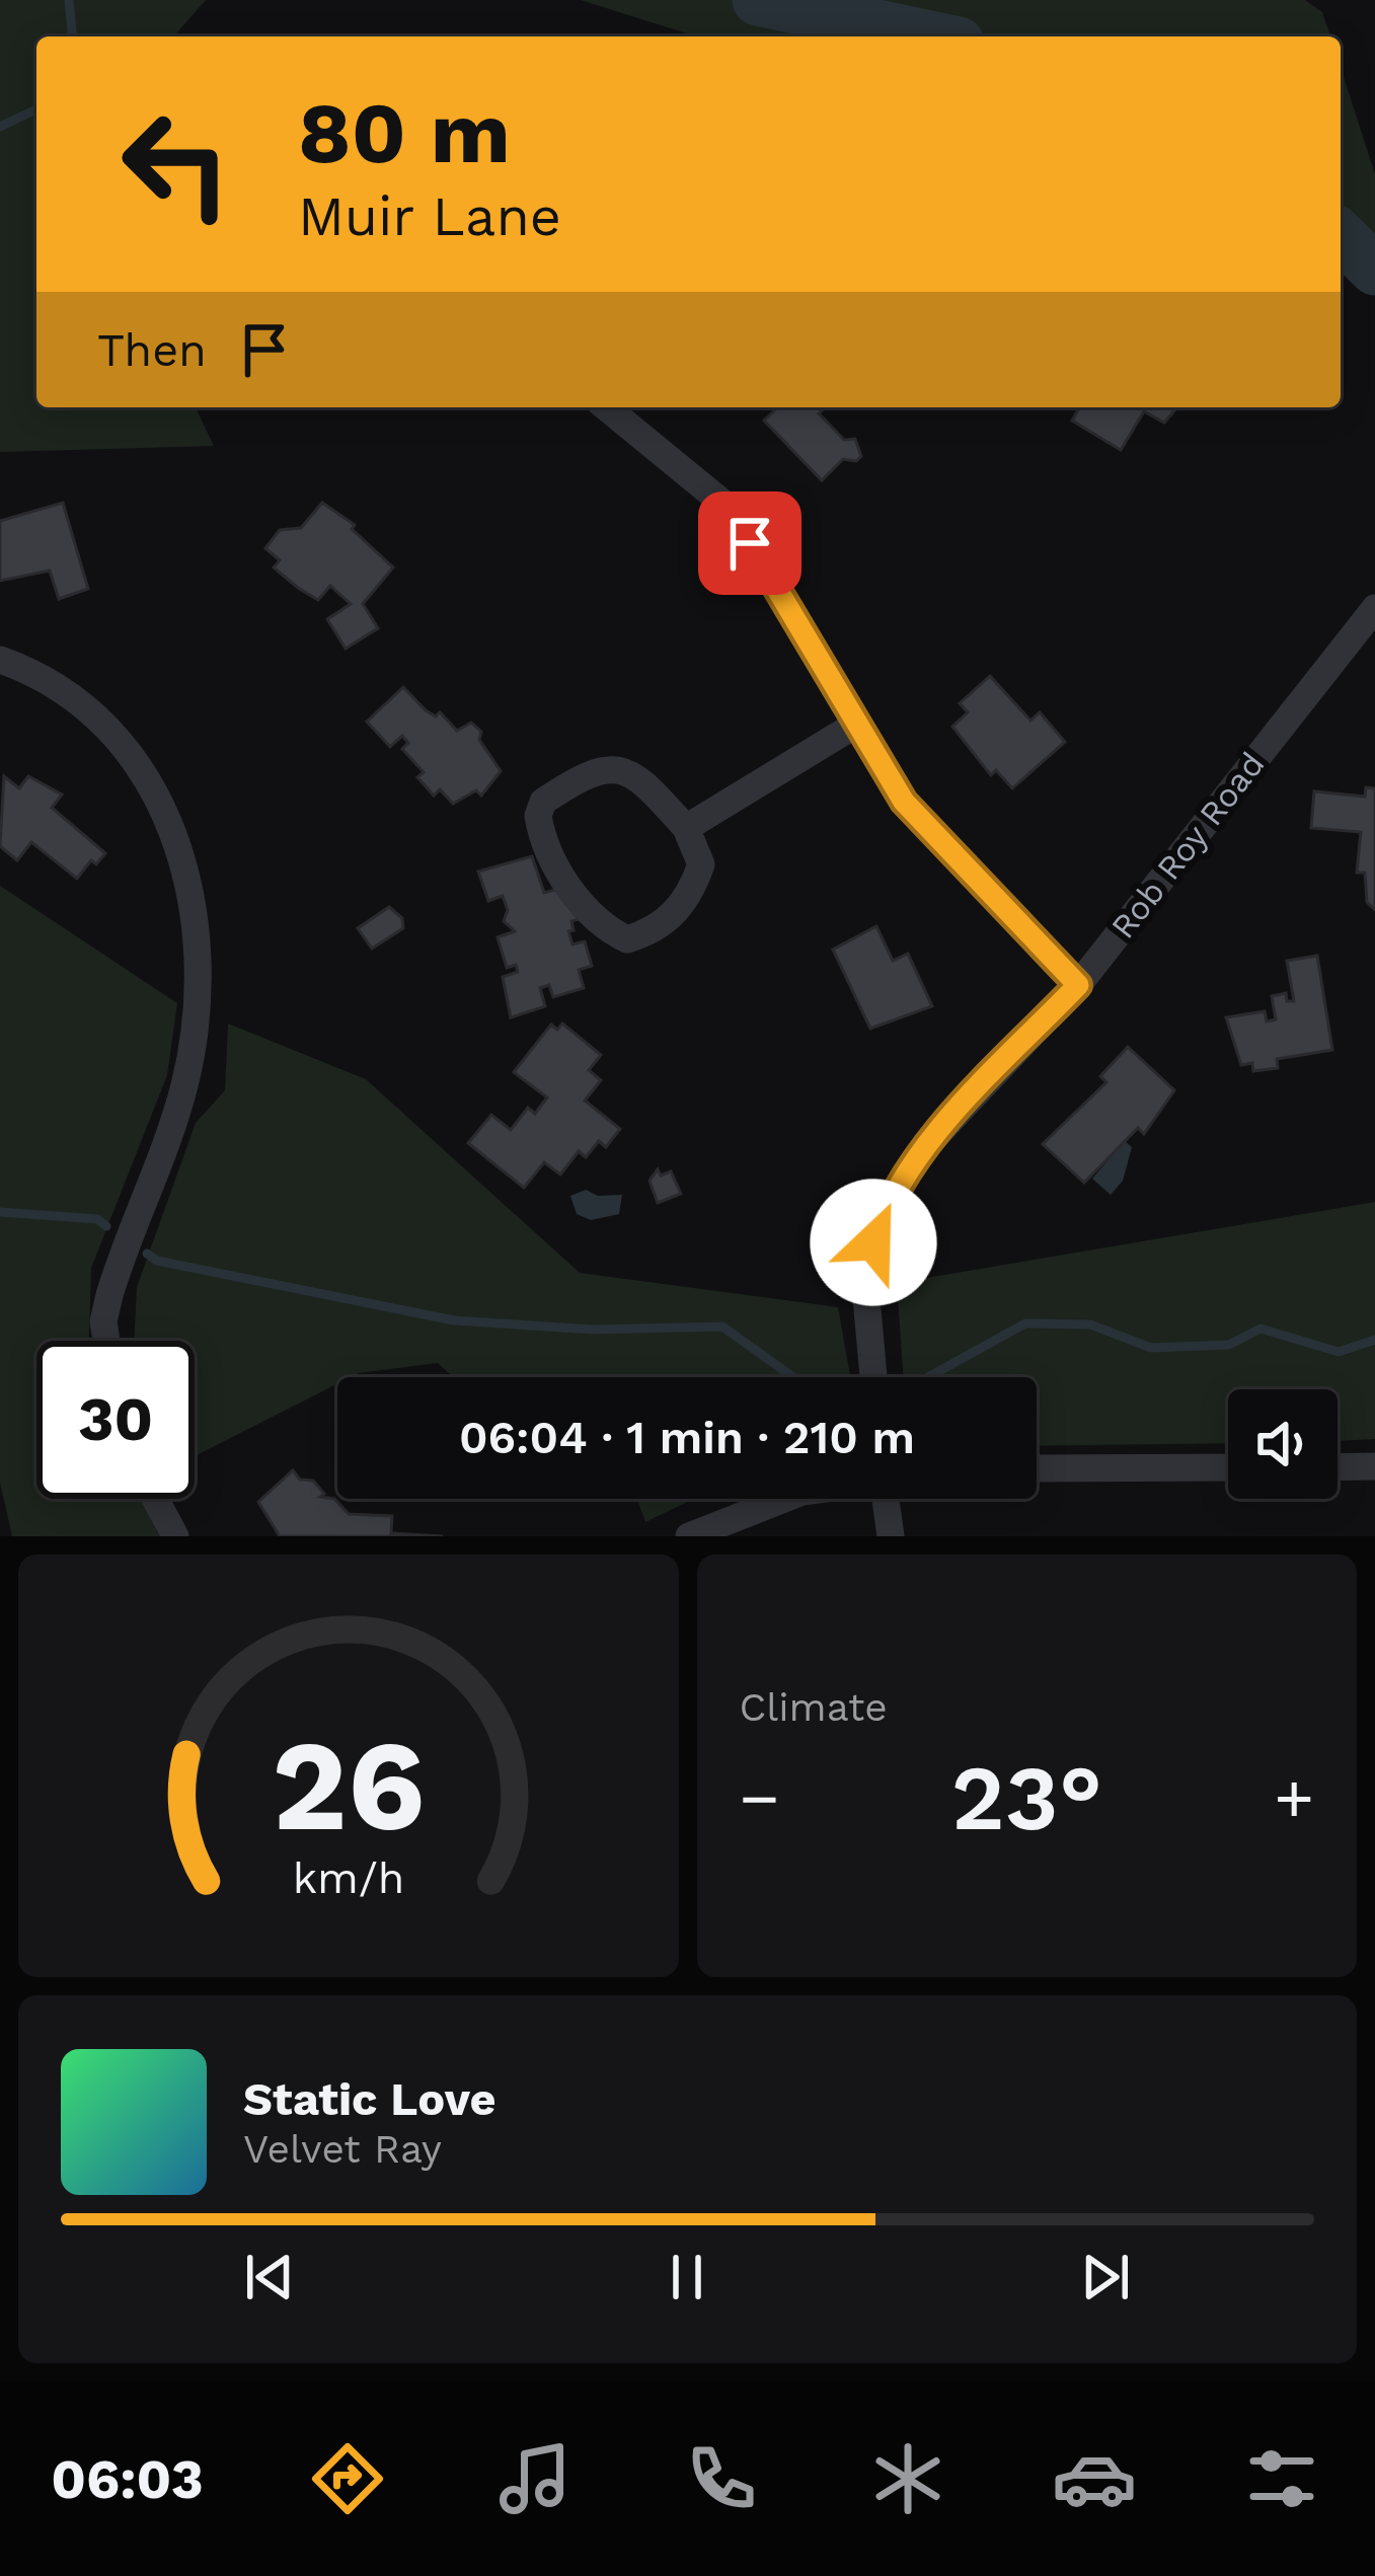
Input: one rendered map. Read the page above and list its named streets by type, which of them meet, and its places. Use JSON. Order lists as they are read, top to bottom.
{
  "streets": {
    "street": ["Rob Roy Road"]
  },
  "page": {
    "turn": ["80 m", "Muir Lane"],
    "then": "Then",
    "limit": "30",
    "trip": "06:04 · 1 min · 210 m",
    "tile": "Climate",
    "heat": ["−", "23°", "+"],
    "song": ["Static Love", "Velvet Ray"],
    "tabs": "06:03",
    "gauge": ["26", "km/h"]
  }
}
